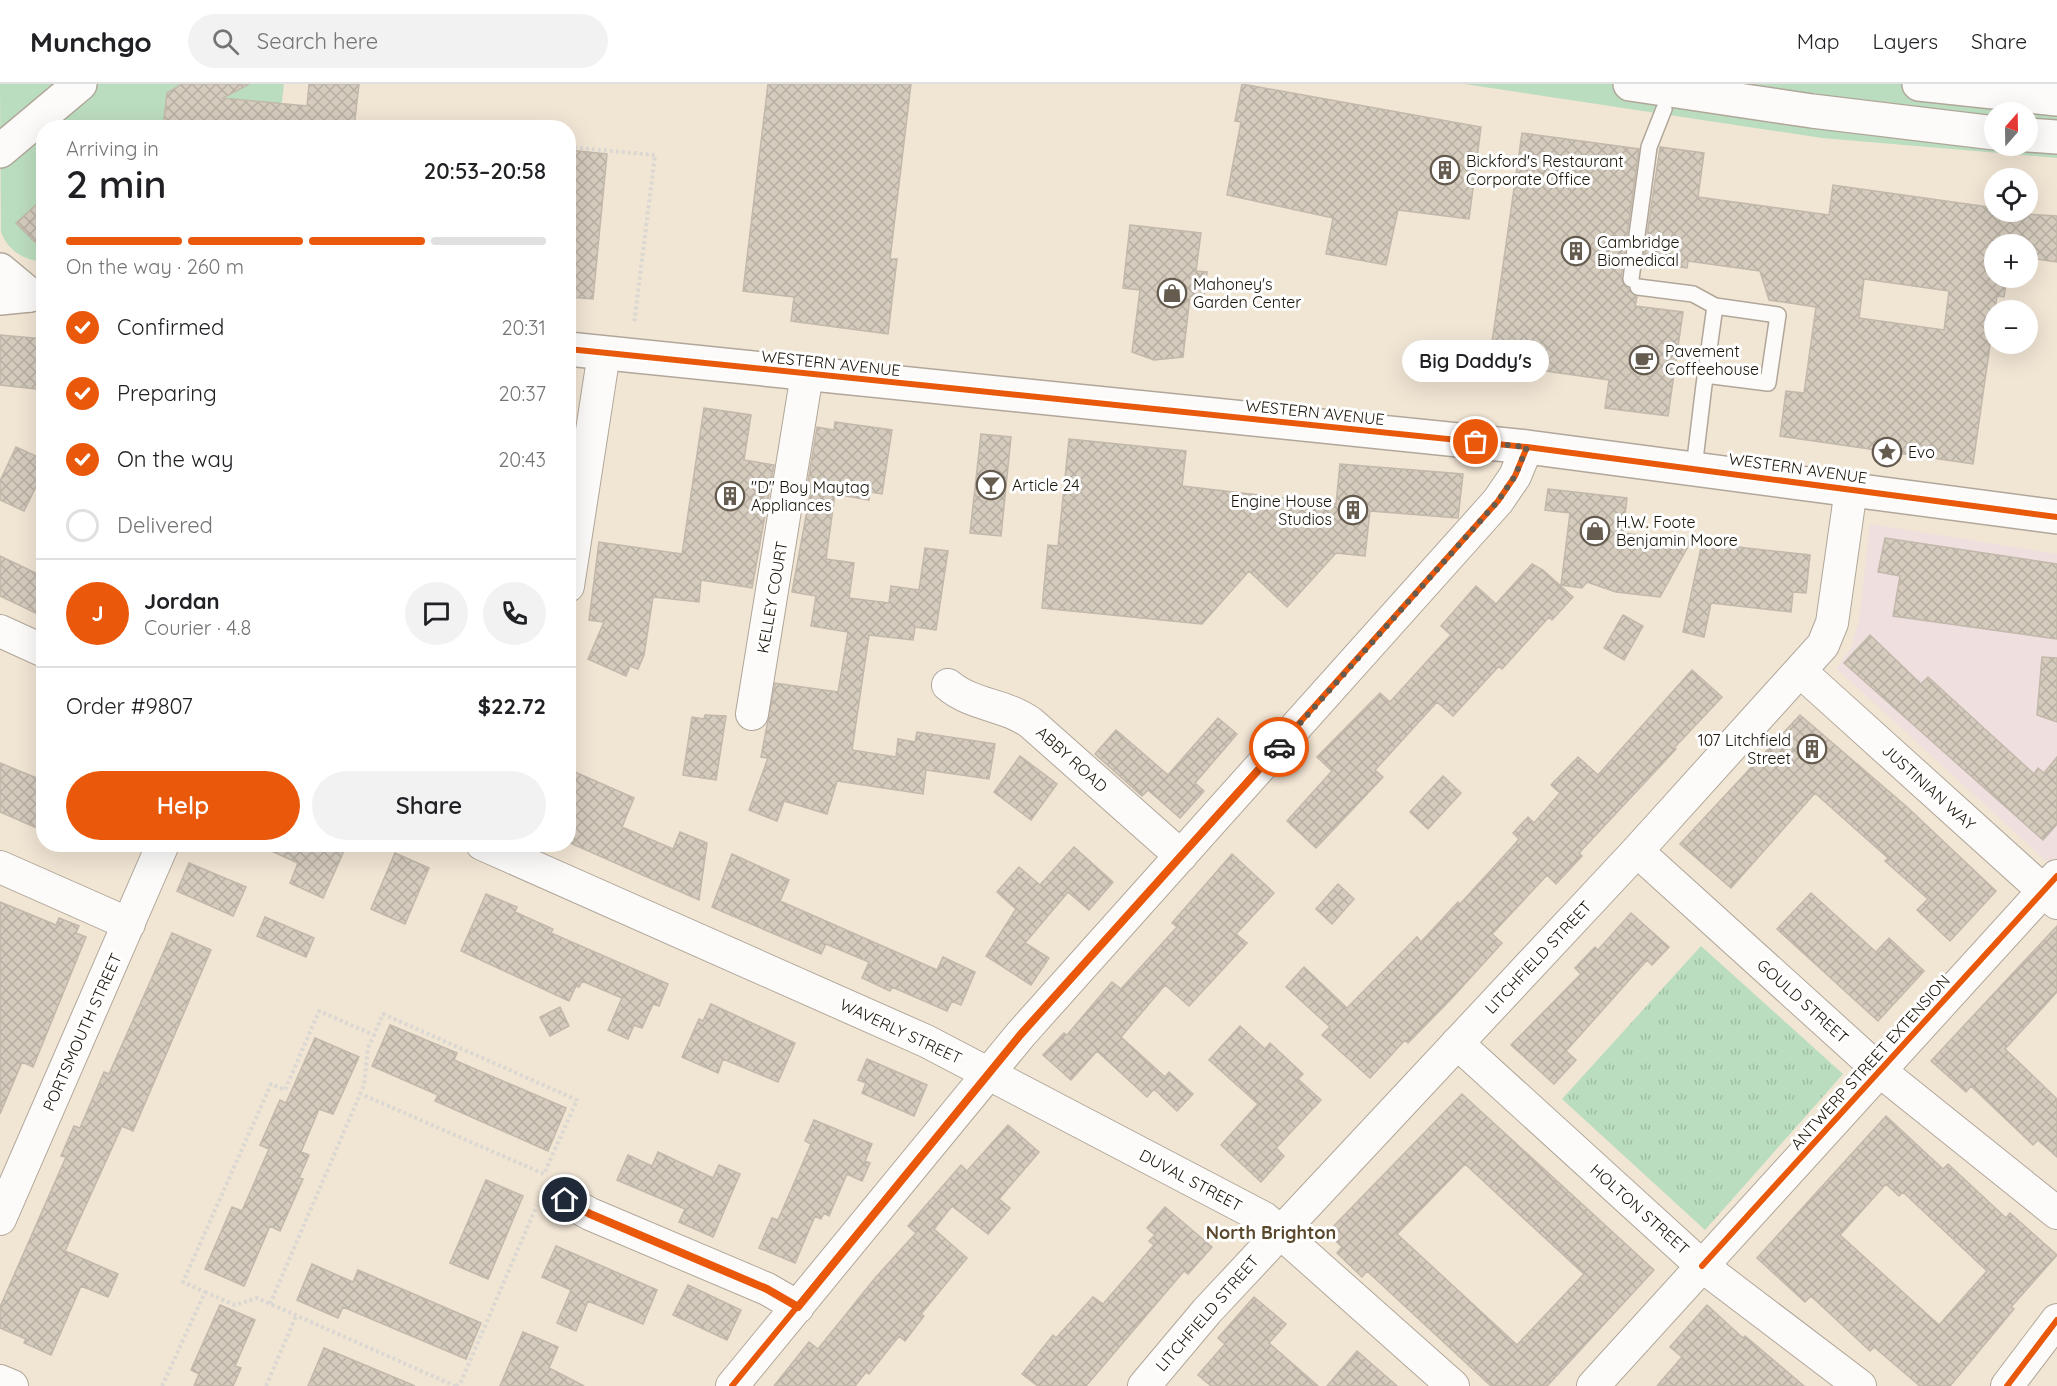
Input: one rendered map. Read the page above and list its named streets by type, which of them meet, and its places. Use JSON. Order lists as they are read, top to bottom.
{
  "streets": {
    "main road": ["WESTERN AVENUE"],
    "street": [
      "KELLEY COURT",
      "ABBY ROAD",
      "JUSTINIAN WAY",
      "LITCHFIELD STREET",
      "GOULD STREET",
      "WAVERLY STREET",
      "PORTSMOUTH STREET",
      "ANTWERP STREET EXTENSION",
      "DUVAL STREET",
      "HOLTON STREET"
    ]
  },
  "crossings": [
    ["WESTERN AVENUE", "KELLEY COURT"],
    ["WESTERN AVENUE", "LITCHFIELD STREET"],
    ["JUSTINIAN WAY", "LITCHFIELD STREET"],
    ["JUSTINIAN WAY", "ANTWERP STREET EXTENSION"],
    ["LITCHFIELD STREET", "GOULD STREET"],
    ["LITCHFIELD STREET", "DUVAL STREET"],
    ["LITCHFIELD STREET", "HOLTON STREET"],
    ["GOULD STREET", "ANTWERP STREET EXTENSION"],
    ["WAVERLY STREET", "DUVAL STREET"],
    ["ANTWERP STREET EXTENSION", "HOLTON STREET"]
  ],
  "districts": ["North Brighton"],
  "places": {
    "building": [
      "Bickford's Restaurant Corporate Office",
      "Cambridge Biomedical",
      "\"D\" Boy Maytag Appliances",
      "Engine House Studios",
      "107 Litchfield Street"
    ],
    "shop": ["Mahoney's Garden Center", "H.W. Foote Benjamin Moore"],
    "cafe": ["Pavement Coffeehouse"],
    "other": ["Big Daddy's"],
    "place": ["Evo"],
    "bar": ["Article 24"]
  },
  "north": "top",
  "page": {
    "header": "Munchgo",
    "search": "Search here",
    "nav": ["Map", "Layers", "Share"],
    "map_buttons": ["+", "−"],
    "heading": ["2 min", "Arriving in", "20:53–20:58"],
    "panel": [
      "Jordan",
      "Courier · 4.8",
      "Order #9807",
      "$22.72"
    ],
    "bar": "On the way · 260 m",
    "list": [
      ["Confirmed", "20:31"],
      ["Preparing", "20:37"],
      ["On the way", "20:43"],
      "Delivered"
    ],
    "bubble": "Big Daddy's",
    "round": "J",
    "buttons": ["Help", "Share"]
  }
}
